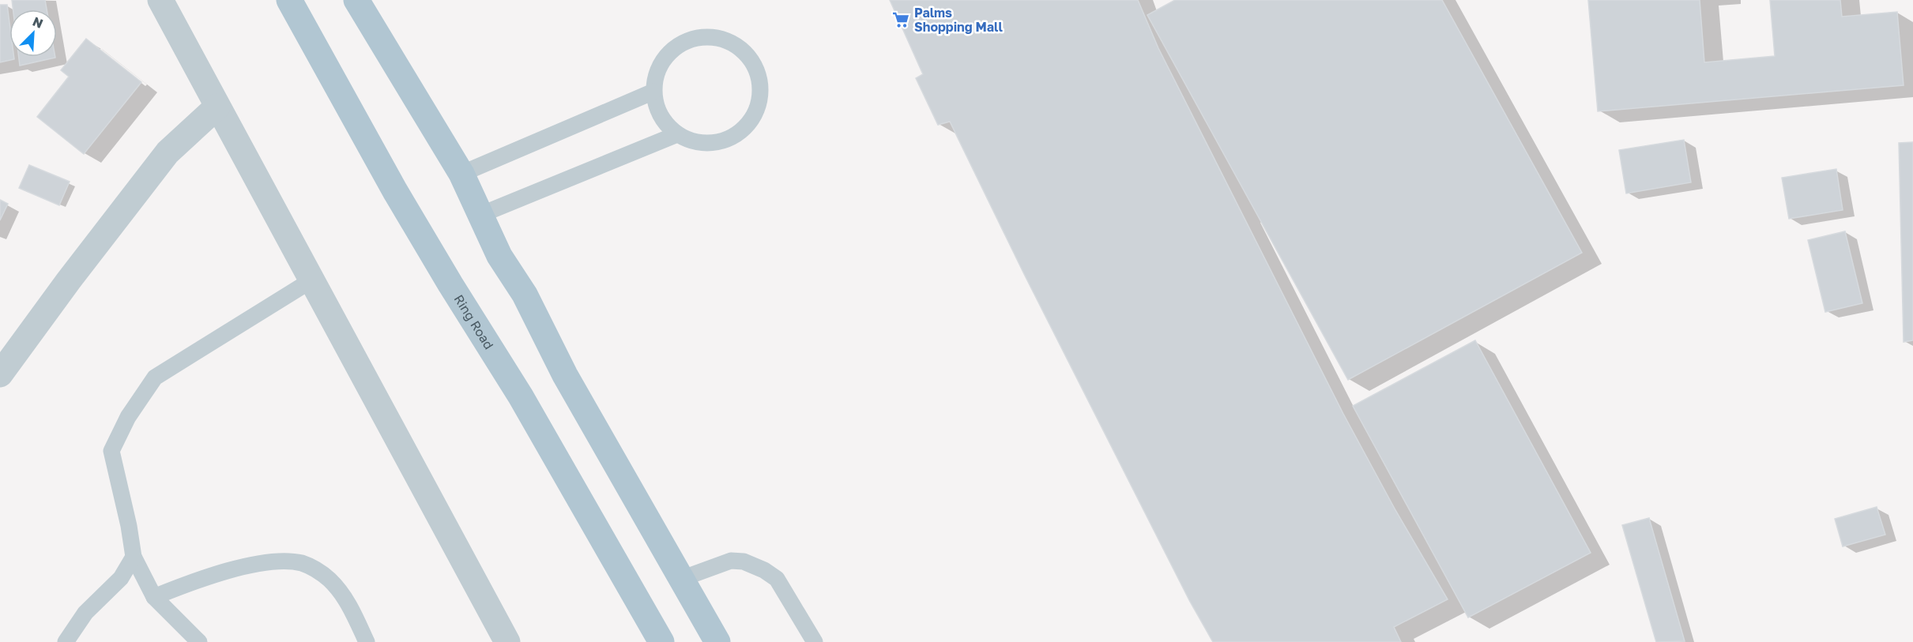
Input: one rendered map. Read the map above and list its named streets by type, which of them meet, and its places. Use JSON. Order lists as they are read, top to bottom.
{
  "streets": {
    "main road": ["Ring Road"]
  },
  "places": {
    "supermarket": ["Palms Shopping Mall"]
  },
  "north": "top right"
}
